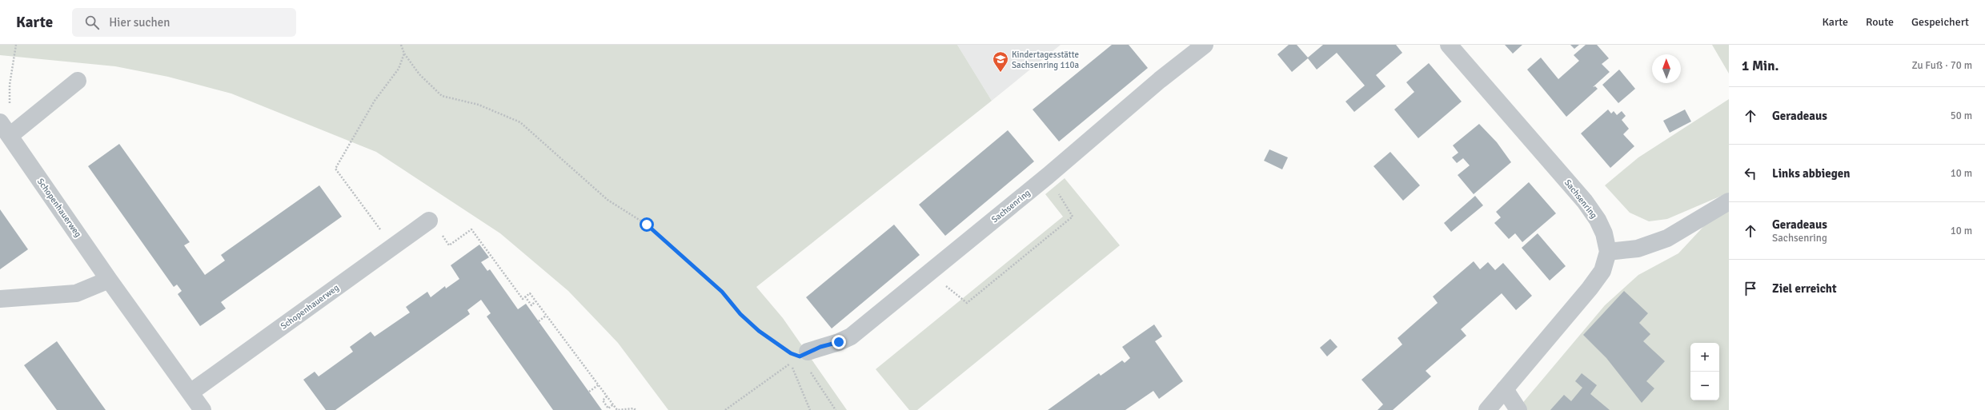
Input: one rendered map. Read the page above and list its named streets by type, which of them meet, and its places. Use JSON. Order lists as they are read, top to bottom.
{
  "streets": {
    "street": ["Sachsenring", "Schopenhauerweg"]
  },
  "places": {
    "school or university": ["Kindertagesstätte Sachsenring 110a"]
  },
  "north": "top",
  "page": {
    "header": "Karte",
    "search": "Hier suchen",
    "nav": ["Karte", "Route", "Gespeichert"],
    "heading": ["1 Min.", "Zu Fuß · 70 m"],
    "list": [
      ["Geradeaus", "50 m"],
      ["Links abbiegen", "10 m"],
      ["Geradeaus", "Sachsenring", "10 m"],
      "Ziel erreicht"
    ],
    "map_buttons": ["+", "−"]
  }
}
